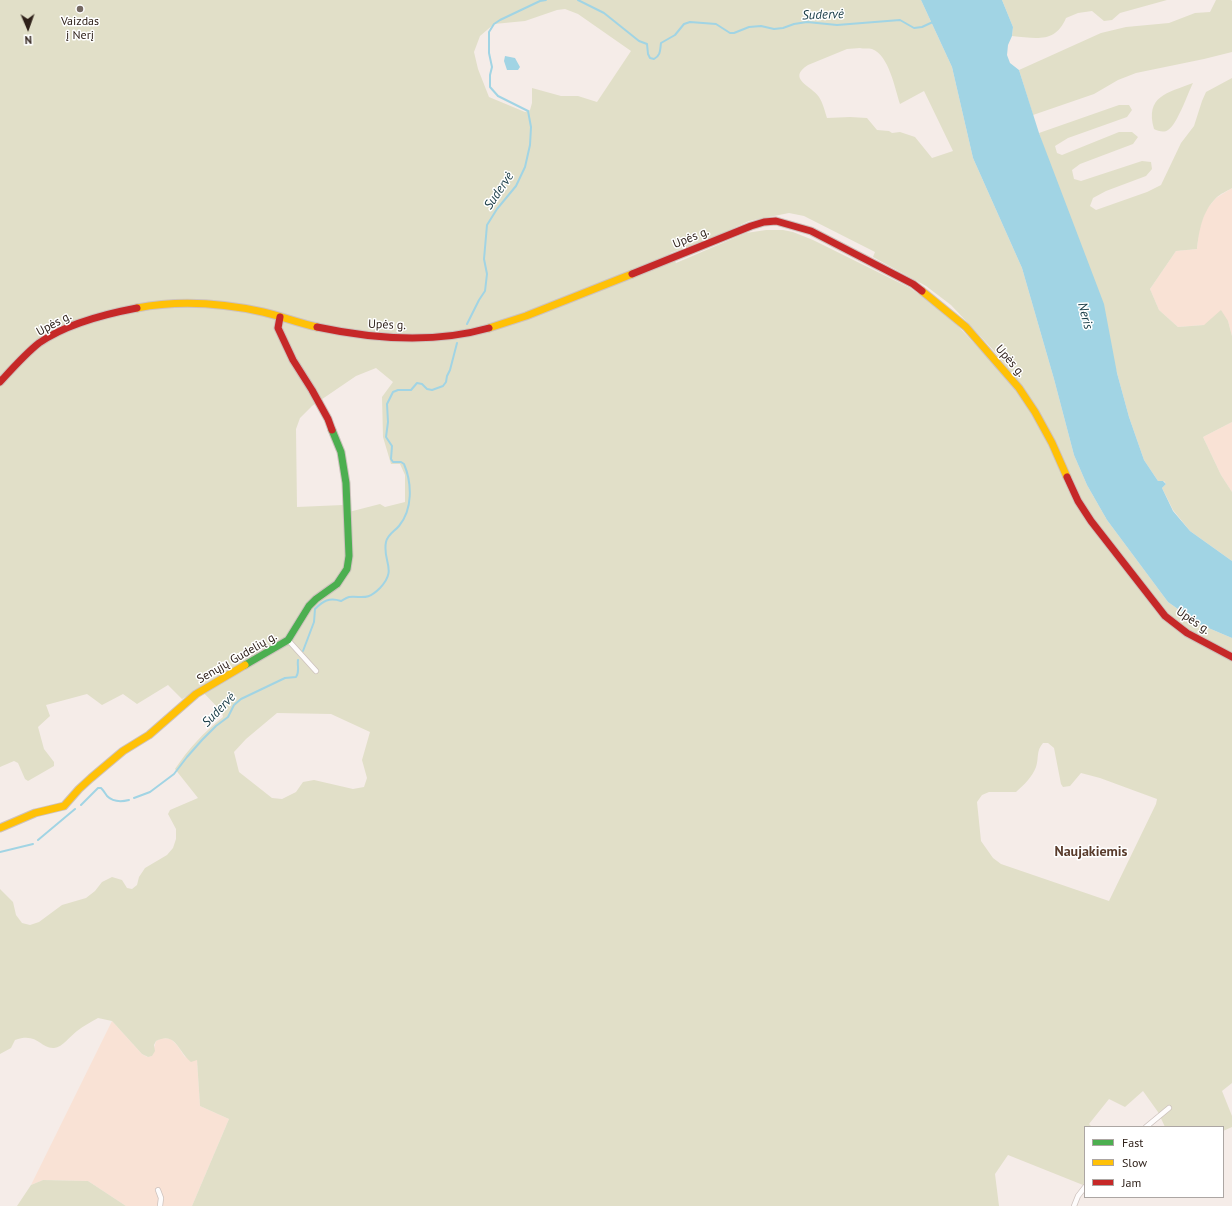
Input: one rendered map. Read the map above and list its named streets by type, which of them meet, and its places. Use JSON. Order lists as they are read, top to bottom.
{
  "streets": {
    "street": ["Upės g.", "Senųjų Gudelių g."]
  },
  "crossings": [
    ["Upės g.", "Senųjų Gudelių g."]
  ],
  "districts": ["Naujakiemis"],
  "water": ["Sudervė", "Neris"],
  "places": ["Vaizdas į Nerį"],
  "legend": ["Fast", "Slow", "Jam"],
  "north": "bottom"
}
